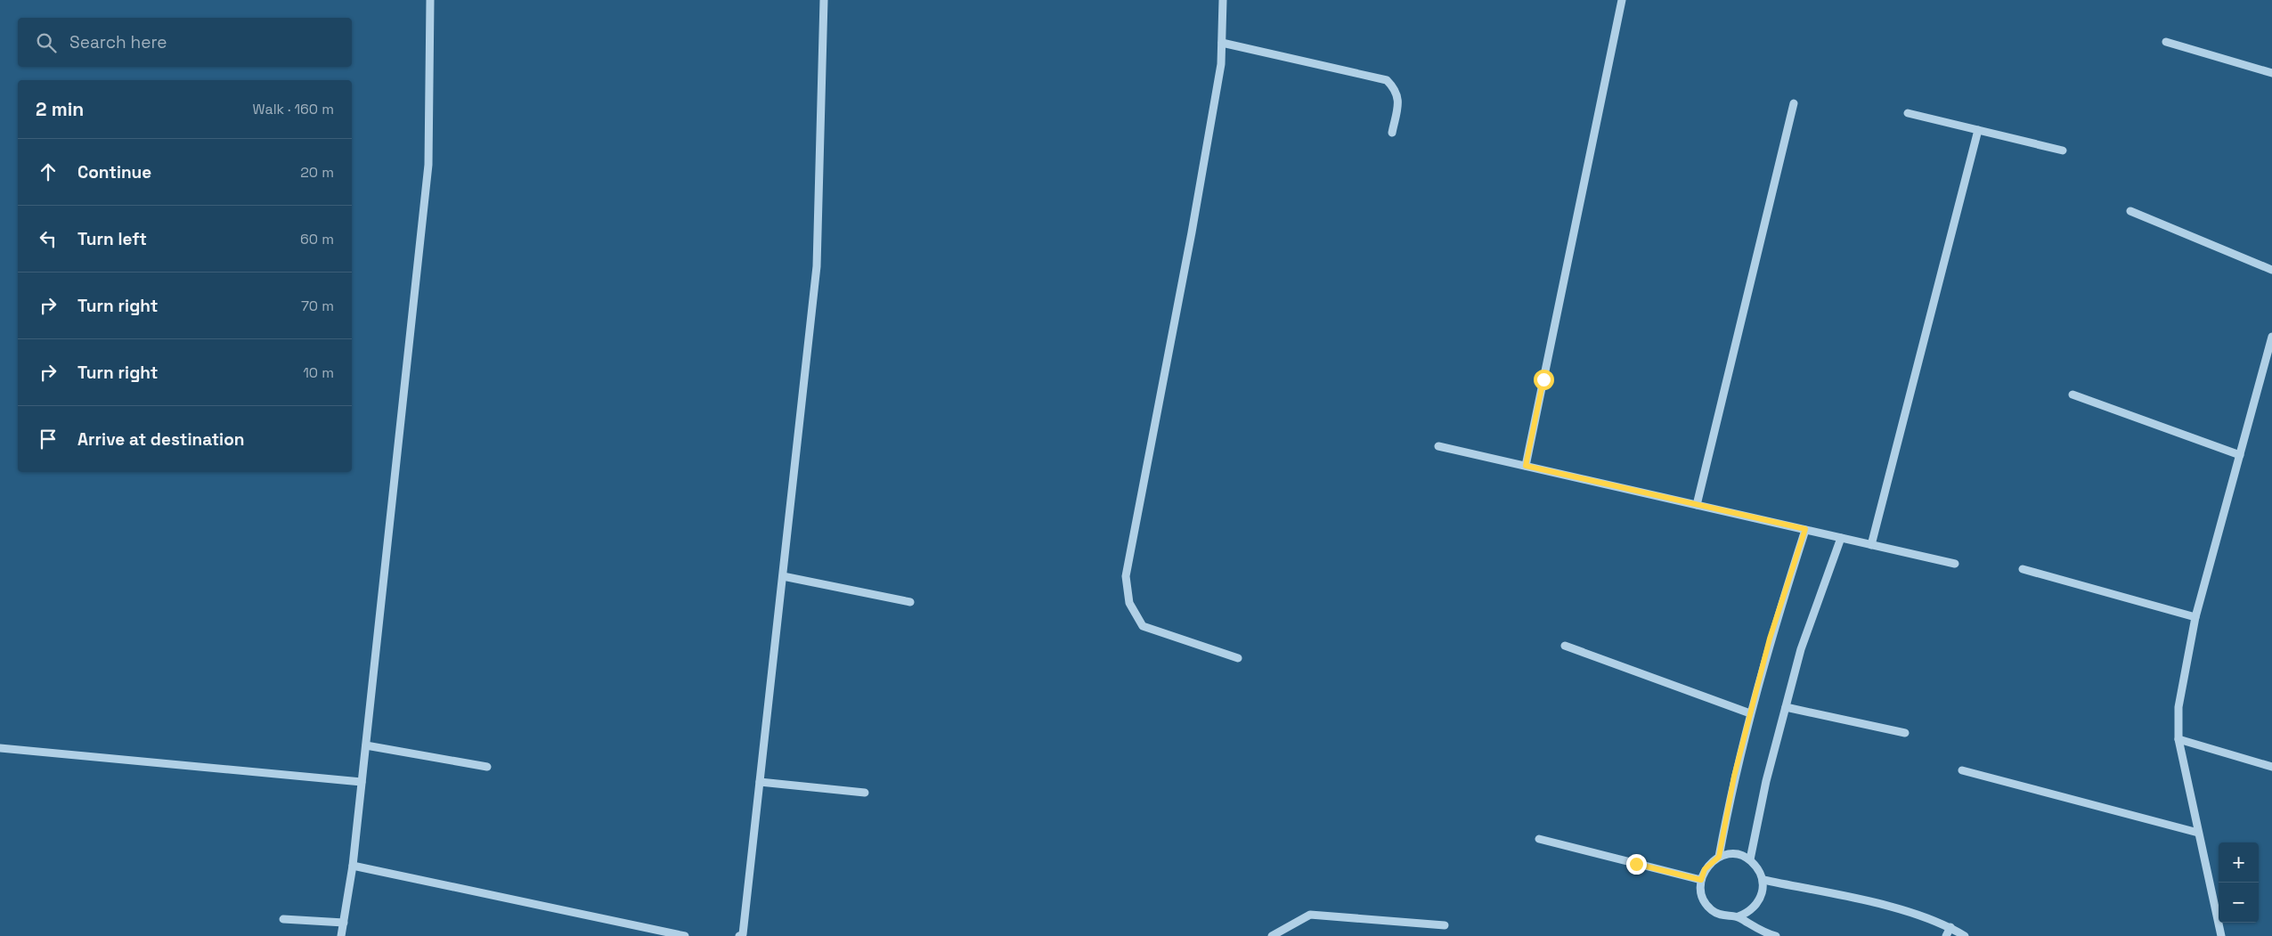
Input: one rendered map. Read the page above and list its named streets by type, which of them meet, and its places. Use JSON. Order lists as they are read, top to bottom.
{
  "page": {
    "search": "Search here",
    "heading": ["2 min", "Walk · 160 m"],
    "list": [
      ["Continue", "20 m"],
      ["Turn left", "60 m"],
      ["Turn right", "70 m"],
      ["Turn right", "10 m"],
      "Arrive at destination"
    ],
    "map_buttons": ["+", "−"]
  }
}
